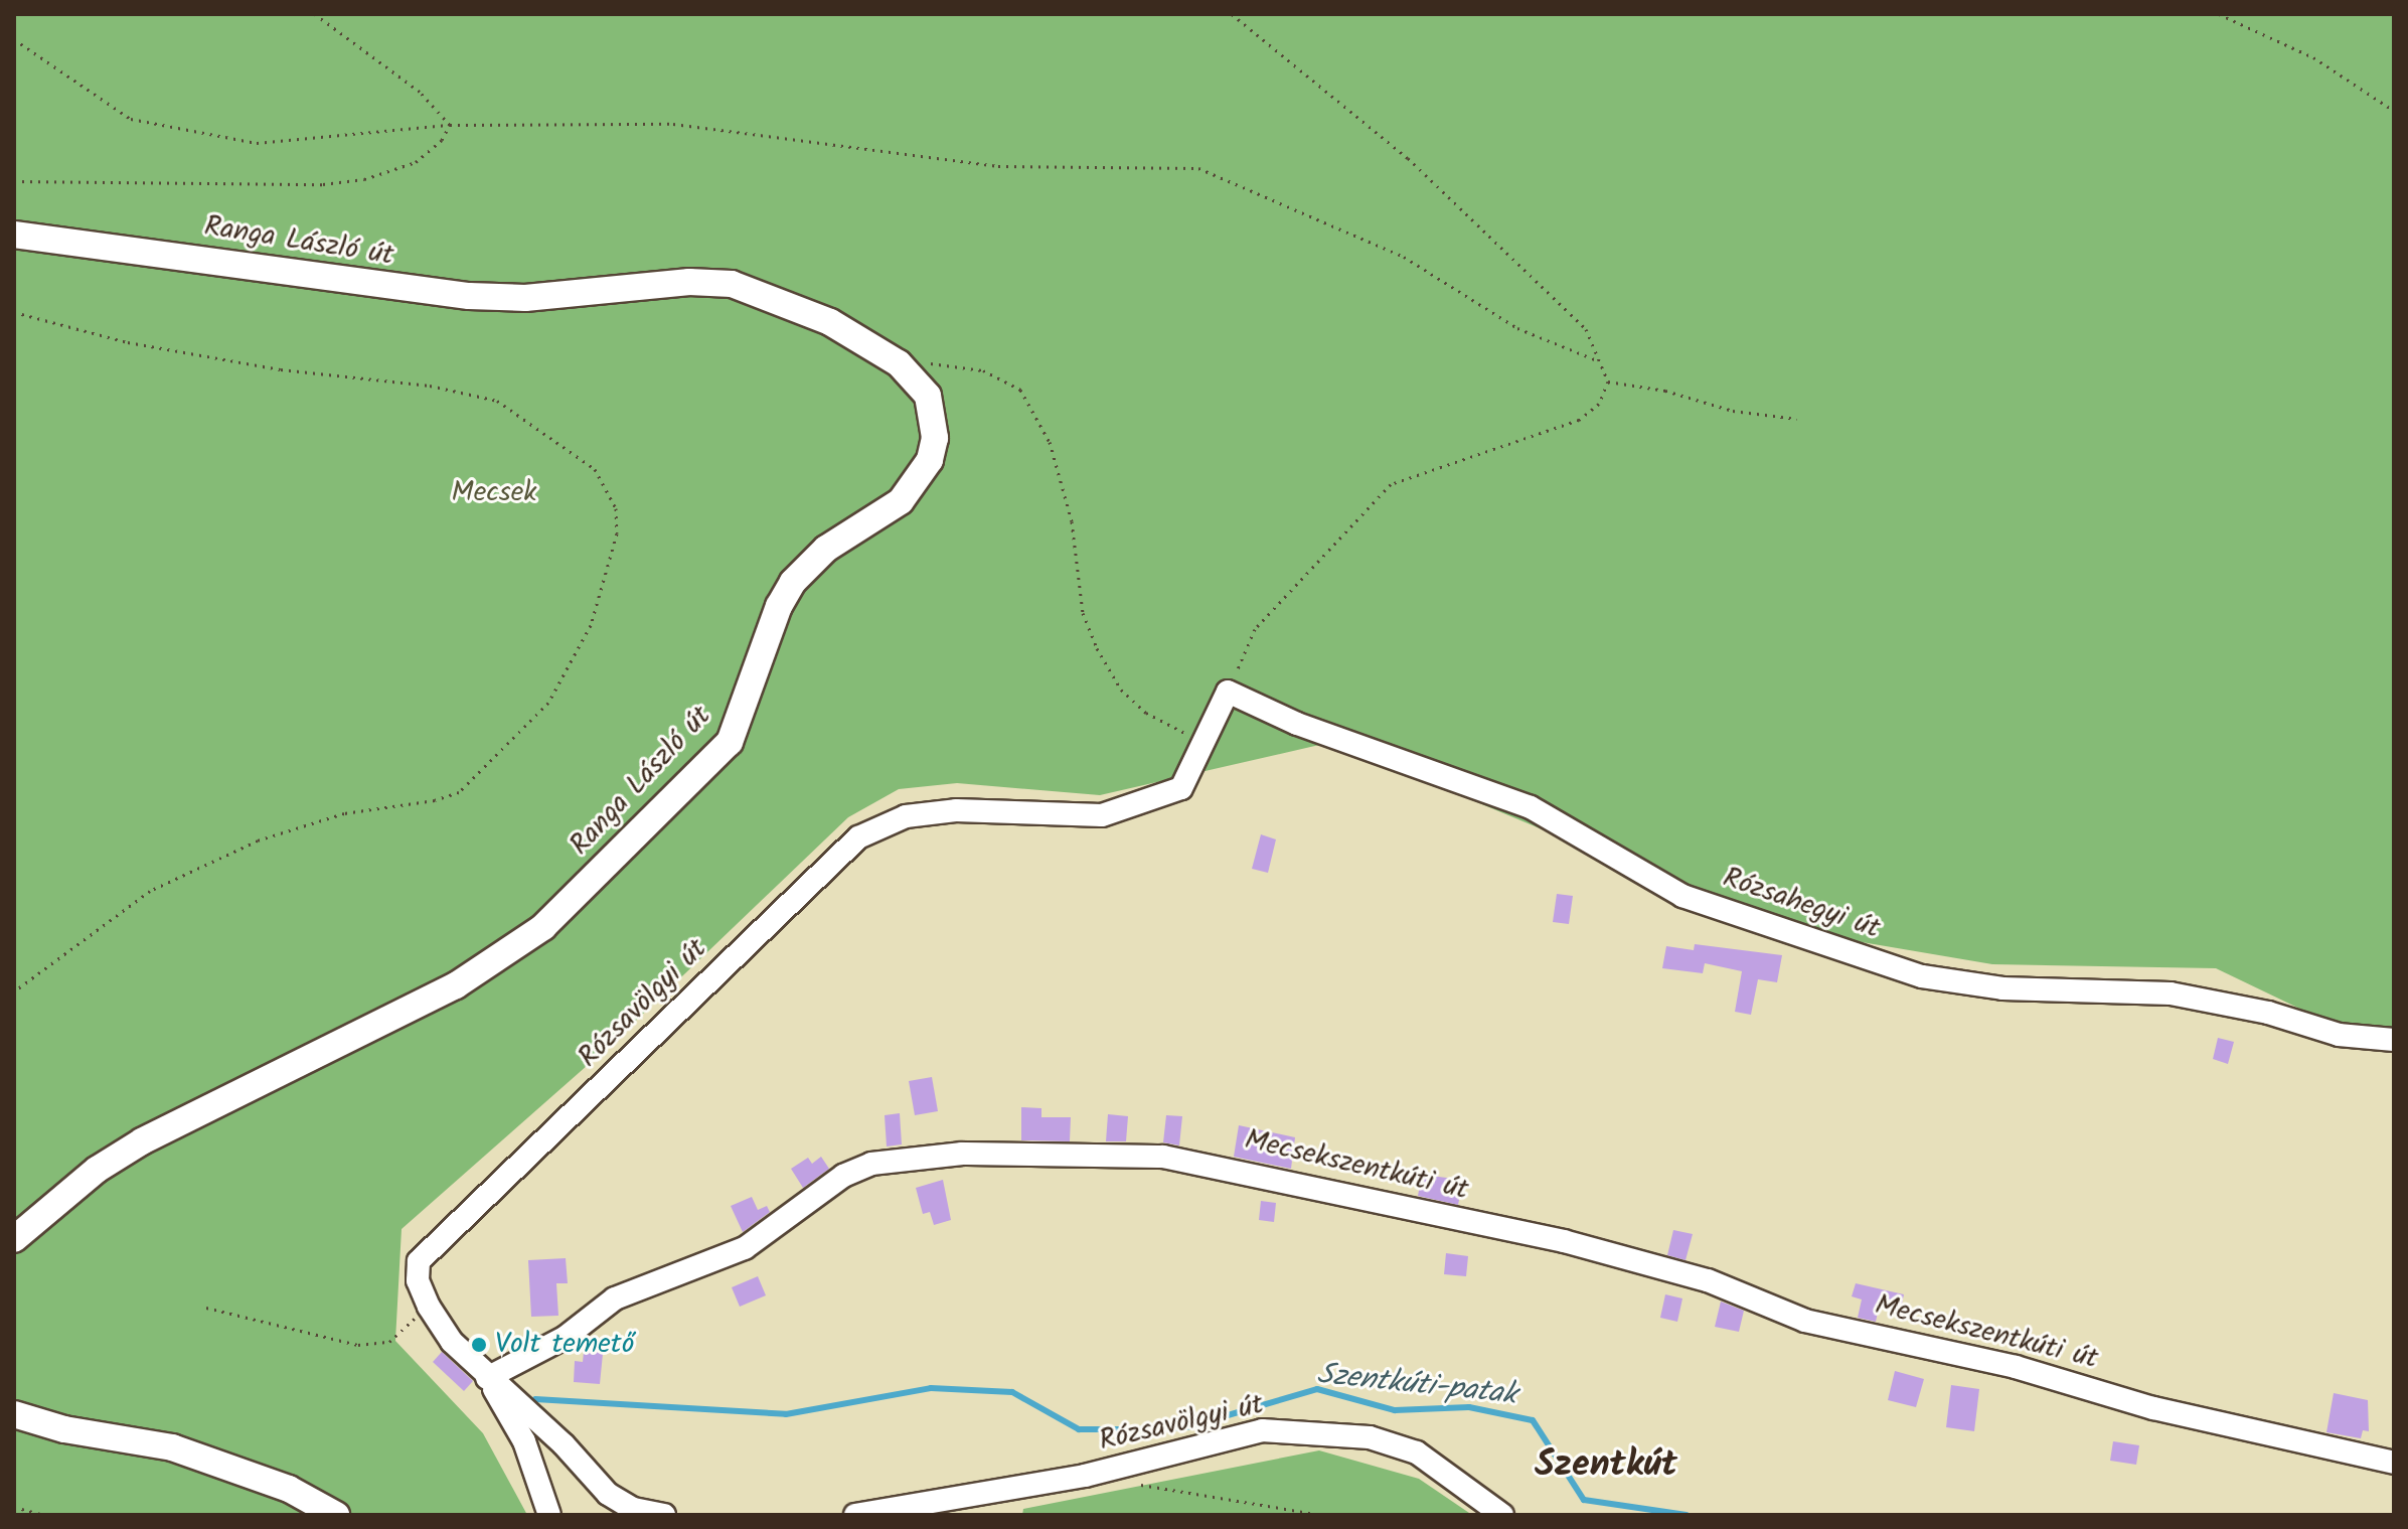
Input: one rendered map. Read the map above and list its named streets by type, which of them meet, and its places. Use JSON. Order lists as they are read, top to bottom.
{
  "streets": {
    "main road": ["Ranga László út"],
    "street": ["Rózsahegyi út", "Rózsavölgyi út", "Mecsekszentkúti út"]
  },
  "crossings": [
    ["Rózsahegyi út", "Rózsavölgyi út"],
    ["Rózsavölgyi út", "Mecsekszentkúti út"]
  ],
  "districts": ["Szentkút"],
  "water": ["Szentkúti-patak"],
  "parks": ["Mecsek"],
  "places": ["Volt temető"]
}
